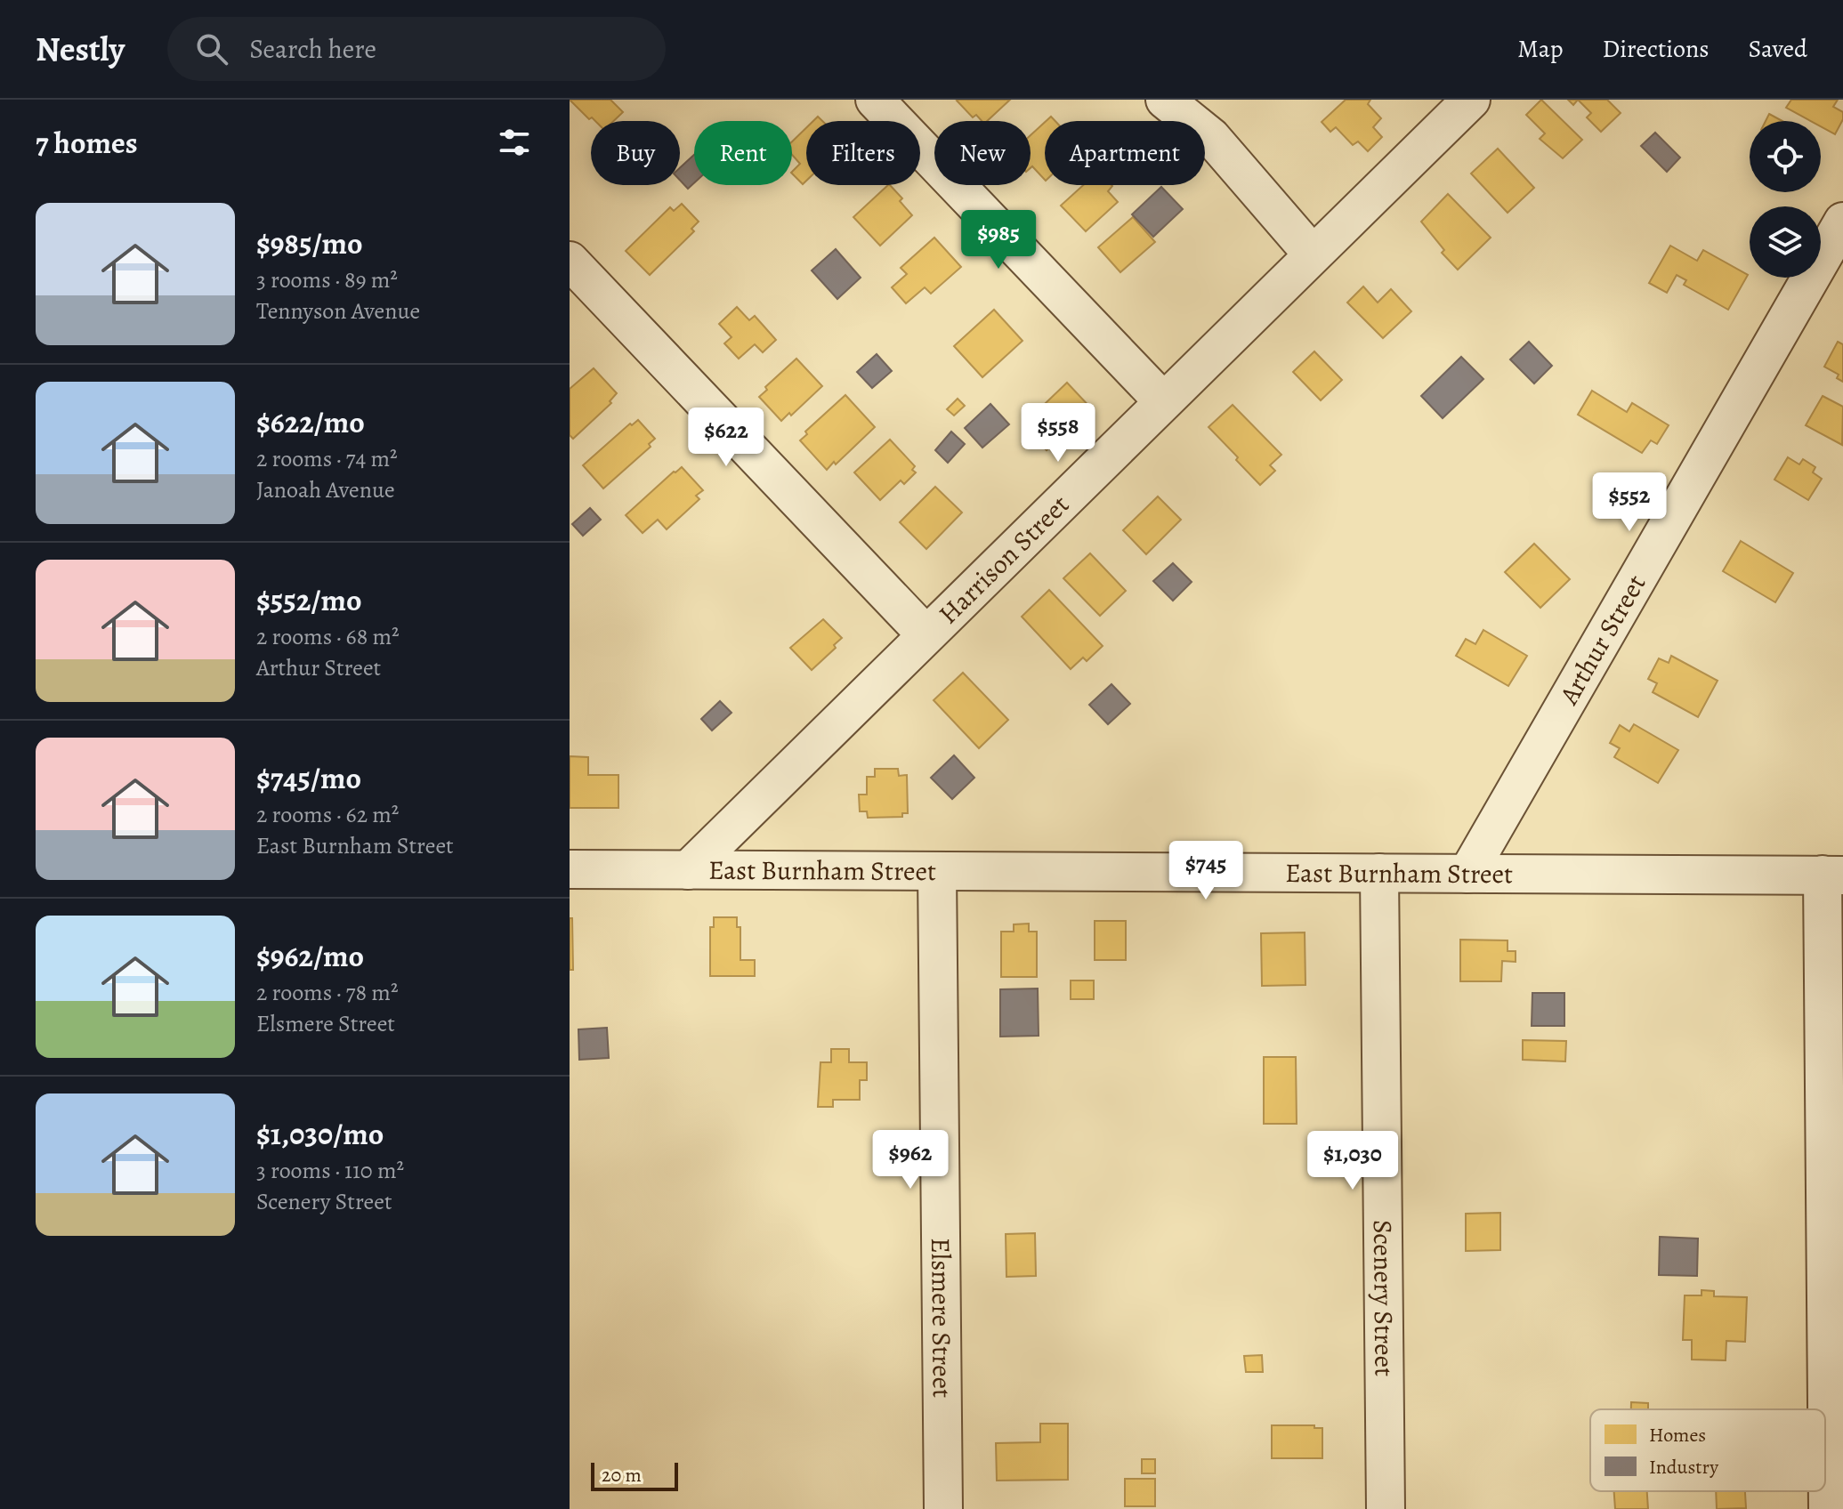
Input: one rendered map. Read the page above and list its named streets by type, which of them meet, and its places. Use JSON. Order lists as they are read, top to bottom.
{
  "streets": {
    "street": [
      "Harrison Street",
      "Arthur Street",
      "East Burnham Street",
      "Scenery Street",
      "Elsmere Street"
    ]
  },
  "crossings": [
    ["Harrison Street", "East Burnham Street"],
    ["Arthur Street", "East Burnham Street"],
    ["East Burnham Street", "Scenery Street"],
    ["East Burnham Street", "Elsmere Street"]
  ],
  "legend": ["Homes", "Industry"],
  "scale_bar": "20 m",
  "page": {
    "header": "Nestly",
    "search": "Search here",
    "nav": ["Map", "Directions", "Saved"],
    "heading": "7 homes",
    "chip": [
      "Buy",
      "Rent",
      "Filters",
      "New",
      "Apartment"
    ],
    "list": [
      {
        "name": "$985/mo",
        "note": "3 rooms · 89 m² · Tennyson Avenue"
      },
      {
        "name": "$622/mo",
        "note": "2 rooms · 74 m² · Janoah Avenue"
      },
      {
        "name": "$552/mo",
        "note": "2 rooms · 68 m² · Arthur Street"
      },
      {
        "name": "$745/mo",
        "note": "2 rooms · 62 m² · East Burnham Street"
      },
      {
        "name": "$962/mo",
        "note": "2 rooms · 78 m² · Elsmere Street"
      },
      {
        "name": "$1,030/mo",
        "note": "3 rooms · 110 m² · Scenery Street"
      }
    ],
    "price": [
      "$985",
      "$558",
      "$622",
      "$552",
      "$745",
      "$962",
      "$1,030"
    ],
    "scale": "20 m"
  }
}
